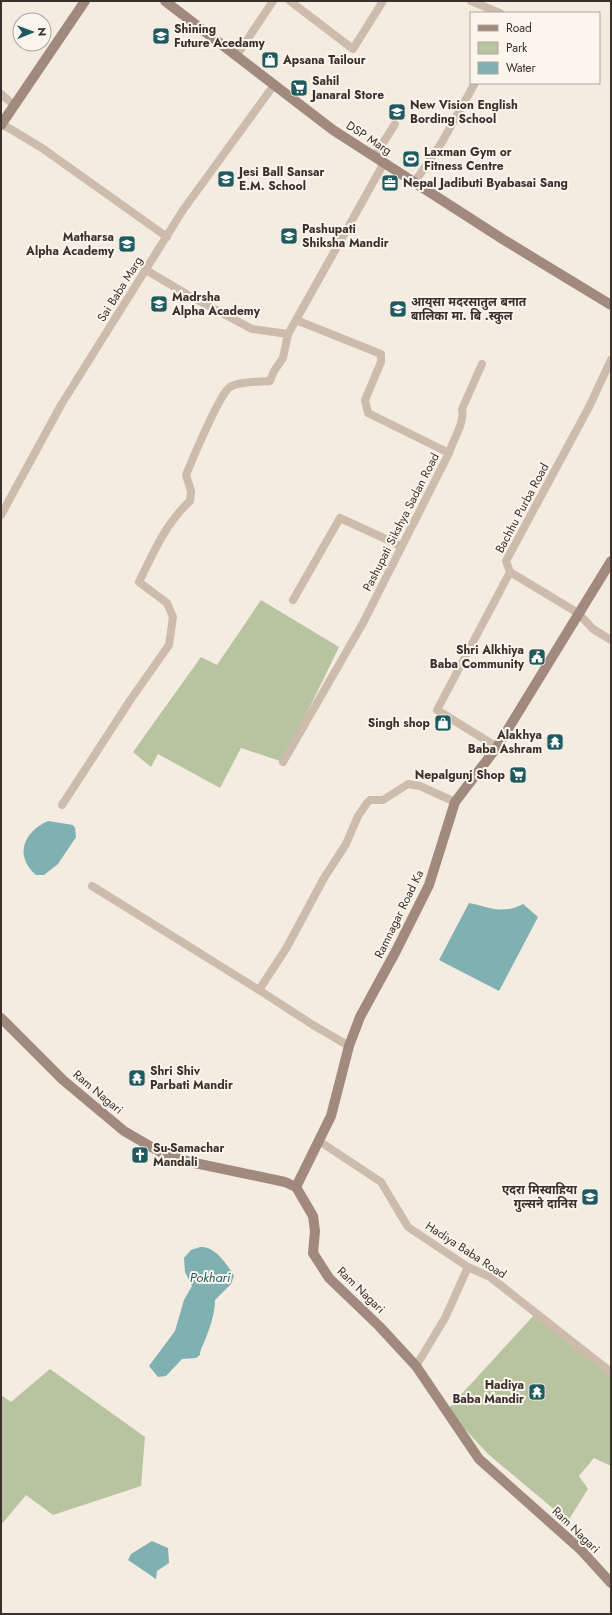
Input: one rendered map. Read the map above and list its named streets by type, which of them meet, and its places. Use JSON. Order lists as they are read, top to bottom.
{
  "streets": {
    "street": [
      "DSP Marg",
      "Sai Baba Marg",
      "Bachhu Purba Road",
      "Pashupati Sikshya Sadan Road",
      "Ramnagar Road Ka",
      "Ram Nagari",
      "Hadiya Baba Road"
    ]
  },
  "crossings": [
    ["DSP Marg", "Sai Baba Marg"],
    ["Bachhu Purba Road", "Ramnagar Road Ka"],
    ["Ramnagar Road Ka", "Ram Nagari"],
    ["Ramnagar Road Ka", "Hadiya Baba Road"]
  ],
  "water": ["Pokhari"],
  "places": {
    "school or university": [
      "Shining Future Acedamy",
      "New Vision English Bording School",
      "Jesi Ball Sansar E.M. School",
      "Pashupati Shiksha Mandir",
      "Matharsa Alpha Academy",
      "Madrsha Alpha Academy",
      "आयुसा मदरसातुल बनात बालिका मा. बि .स्कुल",
      "एदरा मिस्वाहिया गुल्सने दानिस"
    ],
    "shop": ["Apsana Tailour", "Singh shop"],
    "supermarket": ["Sahil Janaral Store", "Nepalgunj Shop"],
    "sports": ["Laxman Gym or Fitness Centre"],
    "office": ["Nepal Jadibuti Byabasai Sang"],
    "public building": ["Shri Alkhiya Baba Community"],
    "temple": ["Alakhya Baba Ashram", "Shri Shiv Parbati Mandir", "Hadiya Baba Mandir"],
    "church": ["Su-Samachar Mandali"]
  },
  "legend": ["Road", "Park", "Water"],
  "north": "right"
}
